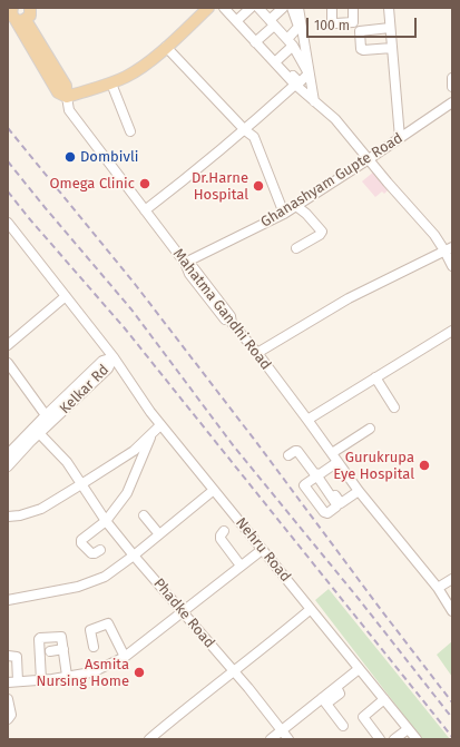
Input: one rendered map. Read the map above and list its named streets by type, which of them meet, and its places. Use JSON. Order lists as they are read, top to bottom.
{
  "streets": {
    "main road": ["Mahatma Gandhi Road"],
    "street": [
      "Ghanashyam Gupte Road",
      "Kelkar Rd",
      "Nehru Road",
      "Phadke Road"
    ]
  },
  "crossings": [
    ["Ghanashyam Gupte Road", "Mahatma Gandhi Road"],
    ["Kelkar Rd", "Nehru Road"],
    ["Kelkar Rd", "Phadke Road"]
  ],
  "places": [
    "Dombivli",
    "Omega Clinic",
    "Dr.Harne Hospital",
    "Gurukrupa Eye Hospital",
    "Asmita Nursing Home"
  ],
  "scale_bar": "100 m"
}
